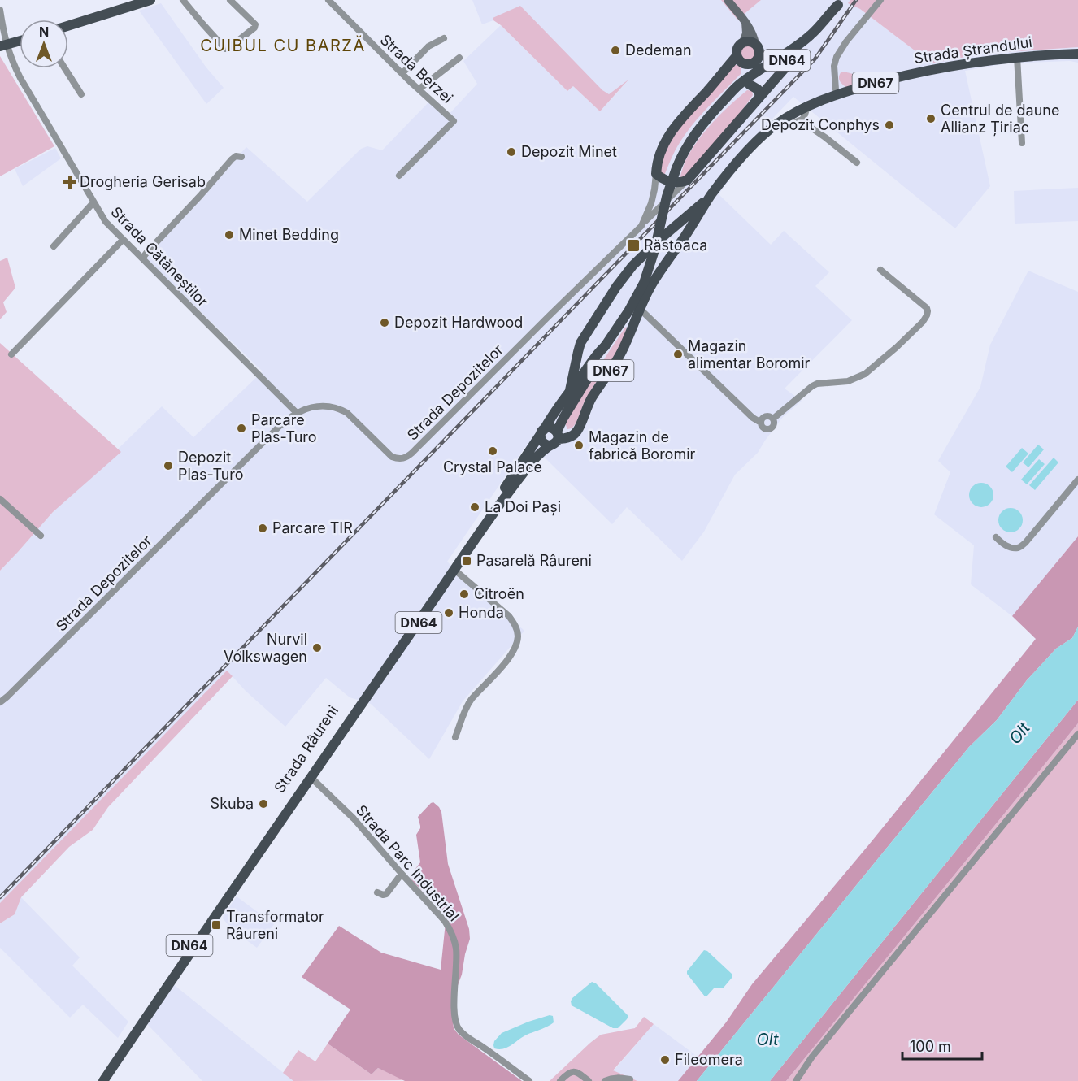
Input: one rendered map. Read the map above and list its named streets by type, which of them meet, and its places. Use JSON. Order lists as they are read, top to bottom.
{
  "streets": {
    "main road": [
      "Strada Ștrandului",
      "DN64",
      "DN67",
      "Strada Râureni"
    ],
    "street": [
      "Strada Berzei",
      "Strada Cătăneștilor",
      "Strada Depozitelor",
      "Strada Parc Industrial"
    ]
  },
  "crossings": [
    ["Strada Ștrandului", "DN64"],
    ["Strada Ștrandului", "DN67"],
    ["Strada Ștrandului", "Strada Râureni"],
    ["DN64", "DN67"],
    ["DN64", "Strada Râureni"],
    ["DN67", "Strada Râureni"],
    ["Strada Cătăneștilor", "Strada Depozitelor"],
    ["Strada Râureni", "Strada Parc Industrial"]
  ],
  "districts": ["CUIBUL CU BARZĂ"],
  "water": ["Olt"],
  "places": {
    "other": [
      "Dedeman",
      "Centrul de daune Allianz Țiriac",
      "Depozit Conphys",
      "Depozit Minet",
      "Minet Bedding",
      "Depozit Hardwood",
      "Magazin alimentar Boromir",
      "Parcare Plas-Turo",
      "Magazin de fabrică Boromir",
      "Crystal Palace",
      "Depozit Plas-Turo",
      "La Doi Pași",
      "Parcare TIR",
      "Citroën",
      "Honda",
      "Nurvil Volkswagen",
      "Skuba",
      "Fileomera"
    ],
    "health": ["Drogheria Gerisab"],
    "transit": ["Răstoaca", "Pasarelă Râureni", "Transformator Râureni"]
  },
  "scale_bar": "100 m",
  "north": "top"
}
